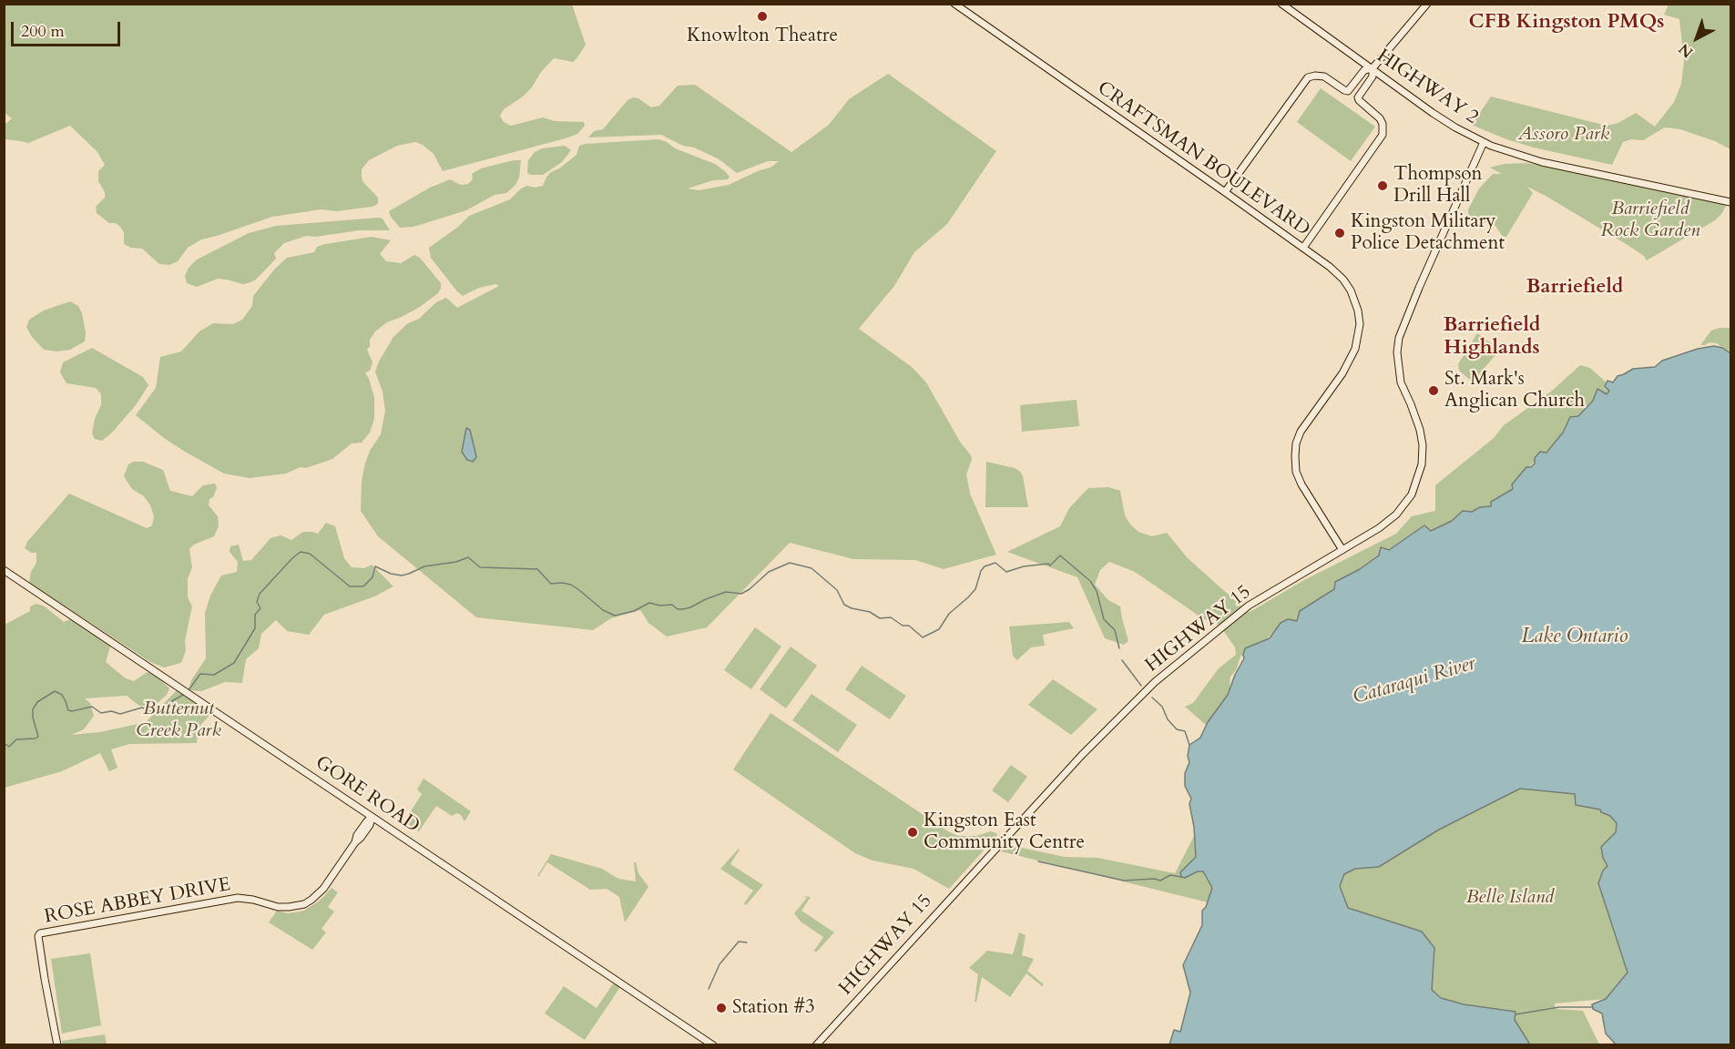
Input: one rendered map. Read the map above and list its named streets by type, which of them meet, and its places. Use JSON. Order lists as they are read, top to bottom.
{
  "streets": {
    "street": [
      "HIGHWAY 2",
      "CRAFTSMAN BOULEVARD",
      "HIGHWAY 15",
      "GORE ROAD",
      "ROSE ABBEY DRIVE"
    ]
  },
  "crossings": [
    ["HIGHWAY 2", "HIGHWAY 15"],
    ["CRAFTSMAN BOULEVARD", "HIGHWAY 15"],
    ["GORE ROAD", "ROSE ABBEY DRIVE"]
  ],
  "districts": ["CFB Kingston PMQs", "Barriefield", "Barriefield Highlands"],
  "water": ["Lake Ontario", "Cataraqui River"],
  "parks": [
    "Assoro Park",
    "Barriefield Rock Garden",
    "Butternut Creek Park",
    "Belle Island"
  ],
  "places": [
    "Knowlton Theatre",
    "Thompson Drill Hall",
    "Kingston Military Police Detachment",
    "St. Mark's Anglican Church",
    "Kingston East Community Centre",
    "Station #3"
  ],
  "scale_bar": "200 m",
  "north": "bottom left"
}
